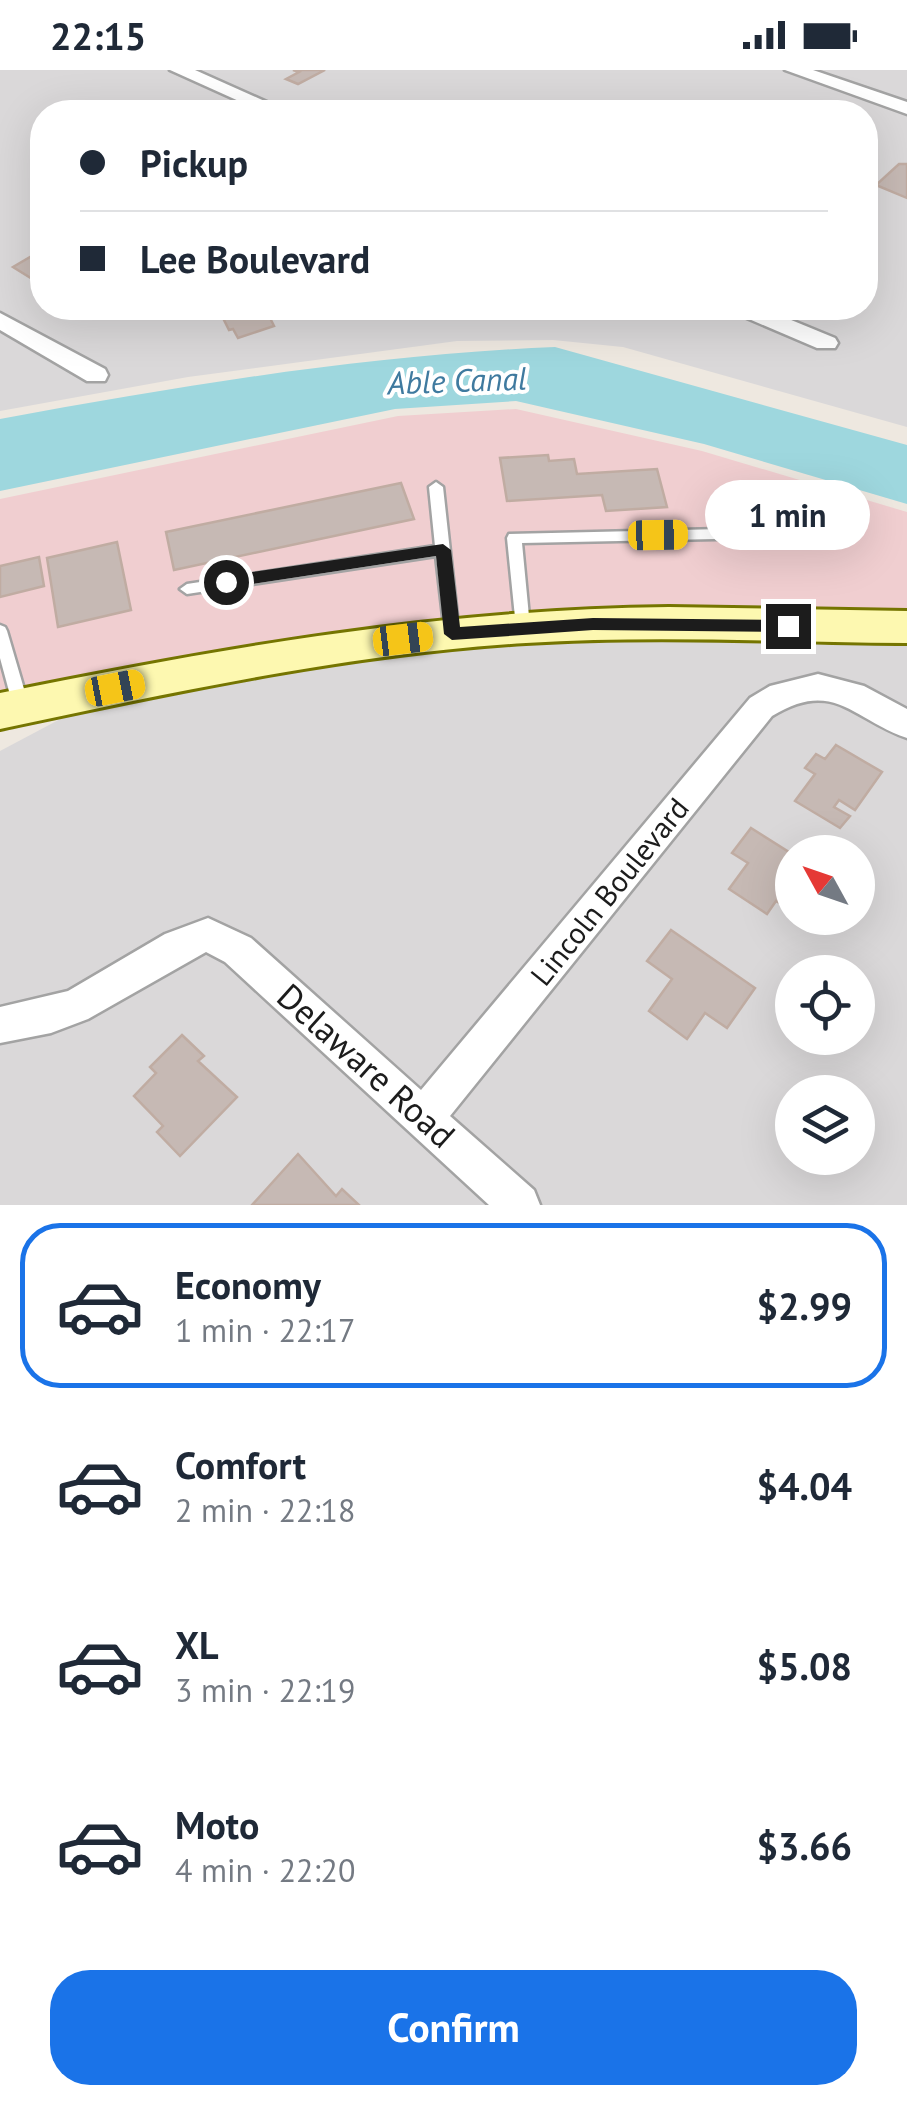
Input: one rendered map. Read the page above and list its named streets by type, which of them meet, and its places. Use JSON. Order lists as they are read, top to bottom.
{
  "streets": {
    "street": ["Lincoln Boulevard", "Delaware Road"]
  },
  "crossings": [
    ["Lincoln Boulevard", "Delaware Road"]
  ],
  "water": ["Able Canal"],
  "north": "top left",
  "page": {
    "status": "22:15",
    "banner": ["Pickup", "Lee Boulevard"],
    "bubble": "1 min",
    "list": [
      {
        "name": "Economy",
        "note": "1 min · 22:17",
        "value": "$2.99"
      },
      {
        "name": "Comfort",
        "note": "2 min · 22:18",
        "value": "$4.04"
      },
      {
        "name": "XL",
        "note": "3 min · 22:19",
        "value": "$5.08"
      },
      {
        "name": "Moto",
        "note": "4 min · 22:20",
        "value": "$3.66"
      }
    ],
    "buttons": "Confirm"
  }
}
